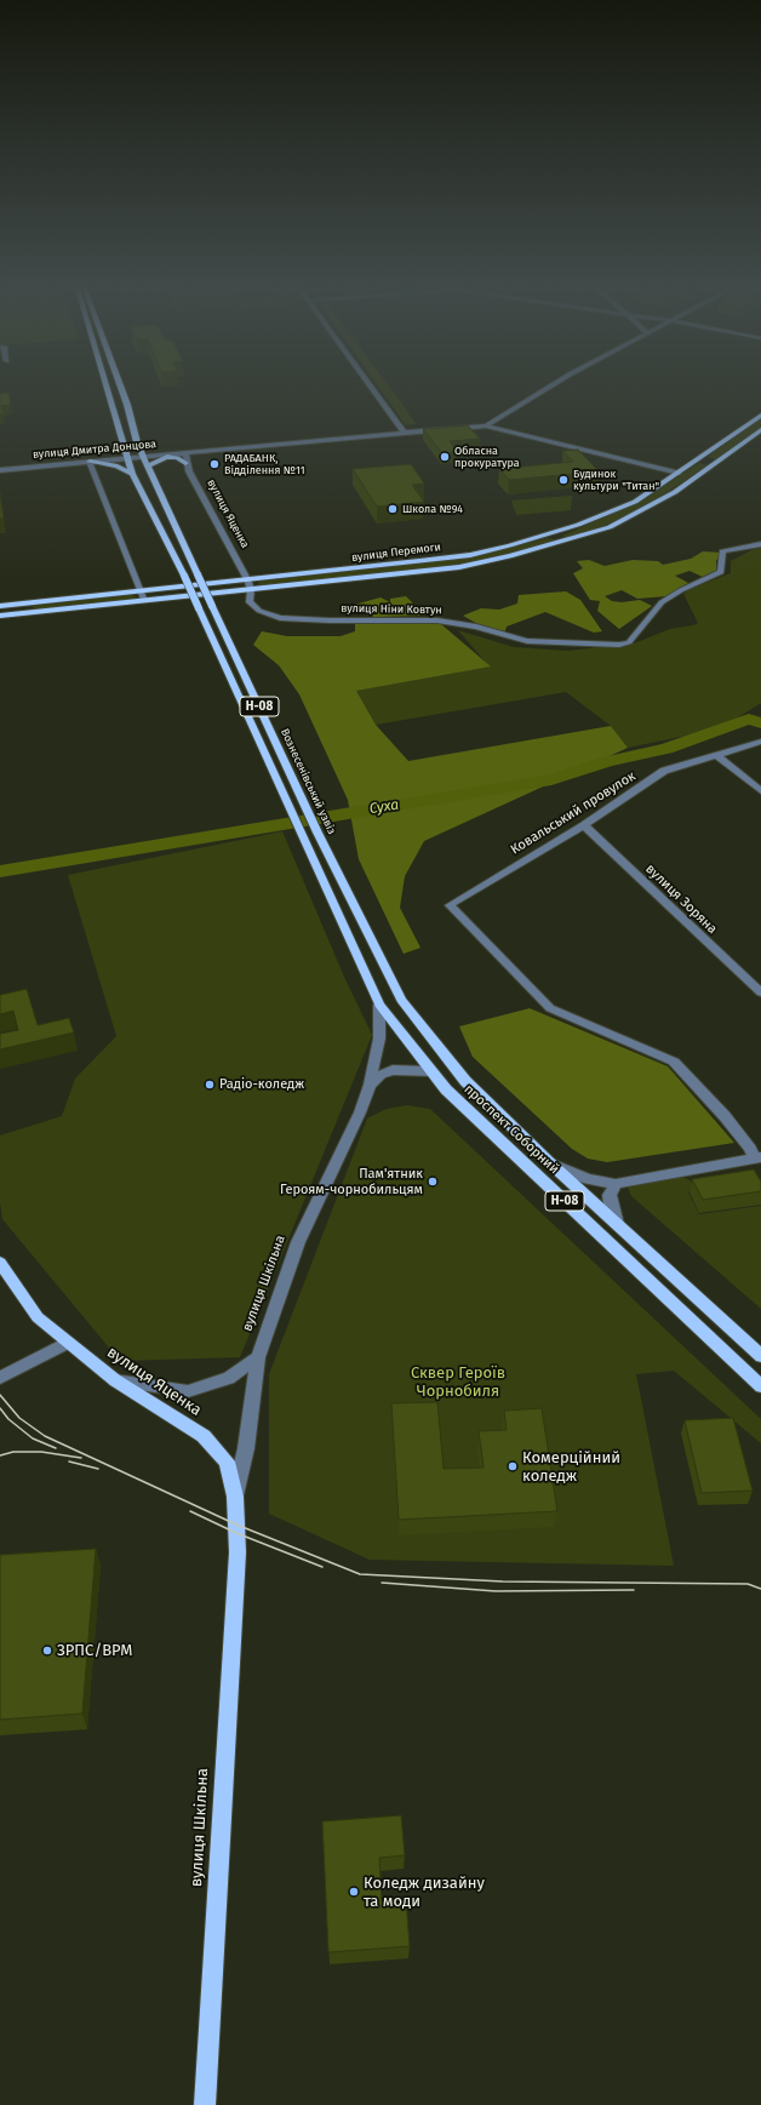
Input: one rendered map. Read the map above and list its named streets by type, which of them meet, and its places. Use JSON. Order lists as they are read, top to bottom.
{
  "streets": {
    "main road": [
      "вулиця Яценка",
      "вулиця Перемоги",
      "Н-08",
      "Вознесенівський узвіз",
      "проспект Соборний",
      "вулиця Шкільна"
    ],
    "street": [
      "вулиця Дмитра Донцова",
      "вулиця Ніни Ковтун",
      "Ковальський провулок",
      "вулиця Зоряна"
    ]
  },
  "crossings": [
    ["вулиця Дмитра Донцова", "вулиця Яценка"],
    ["вулиця Дмитра Донцова", "вулиця Перемоги"],
    ["вулиця Дмитра Донцова", "Н-08"],
    ["вулиця Яценка", "вулиця Перемоги"],
    ["вулиця Яценка", "вулиця Ніни Ковтун"],
    ["вулиця Яценка", "вулиця Шкільна"],
    ["вулиця Перемоги", "вулиця Ніни Ковтун"],
    ["Н-08", "Вознесенівський узвіз"],
    ["Н-08", "проспект Соборний"],
    ["Н-08", "вулиця Шкільна"],
    ["Вознесенівський узвіз", "проспект Соборний"],
    ["Ковальський провулок", "вулиця Зоряна"],
    ["проспект Соборний", "вулиця Шкільна"]
  ],
  "water": ["Суха"],
  "parks": ["Сквер Героїв Чорнобиля"],
  "places": [
    "Обласна прокуратура",
    "РАДАБАНК, Відділення №11",
    "Будинок культури \"Титан\"",
    "Школа №94",
    "Радіо-коледж",
    "Пам'ятник Героям-чорнобильцям",
    "Комерційний коледж",
    "ЗРПС/ВРМ",
    "Коледж дизайну та моди"
  ]
}
